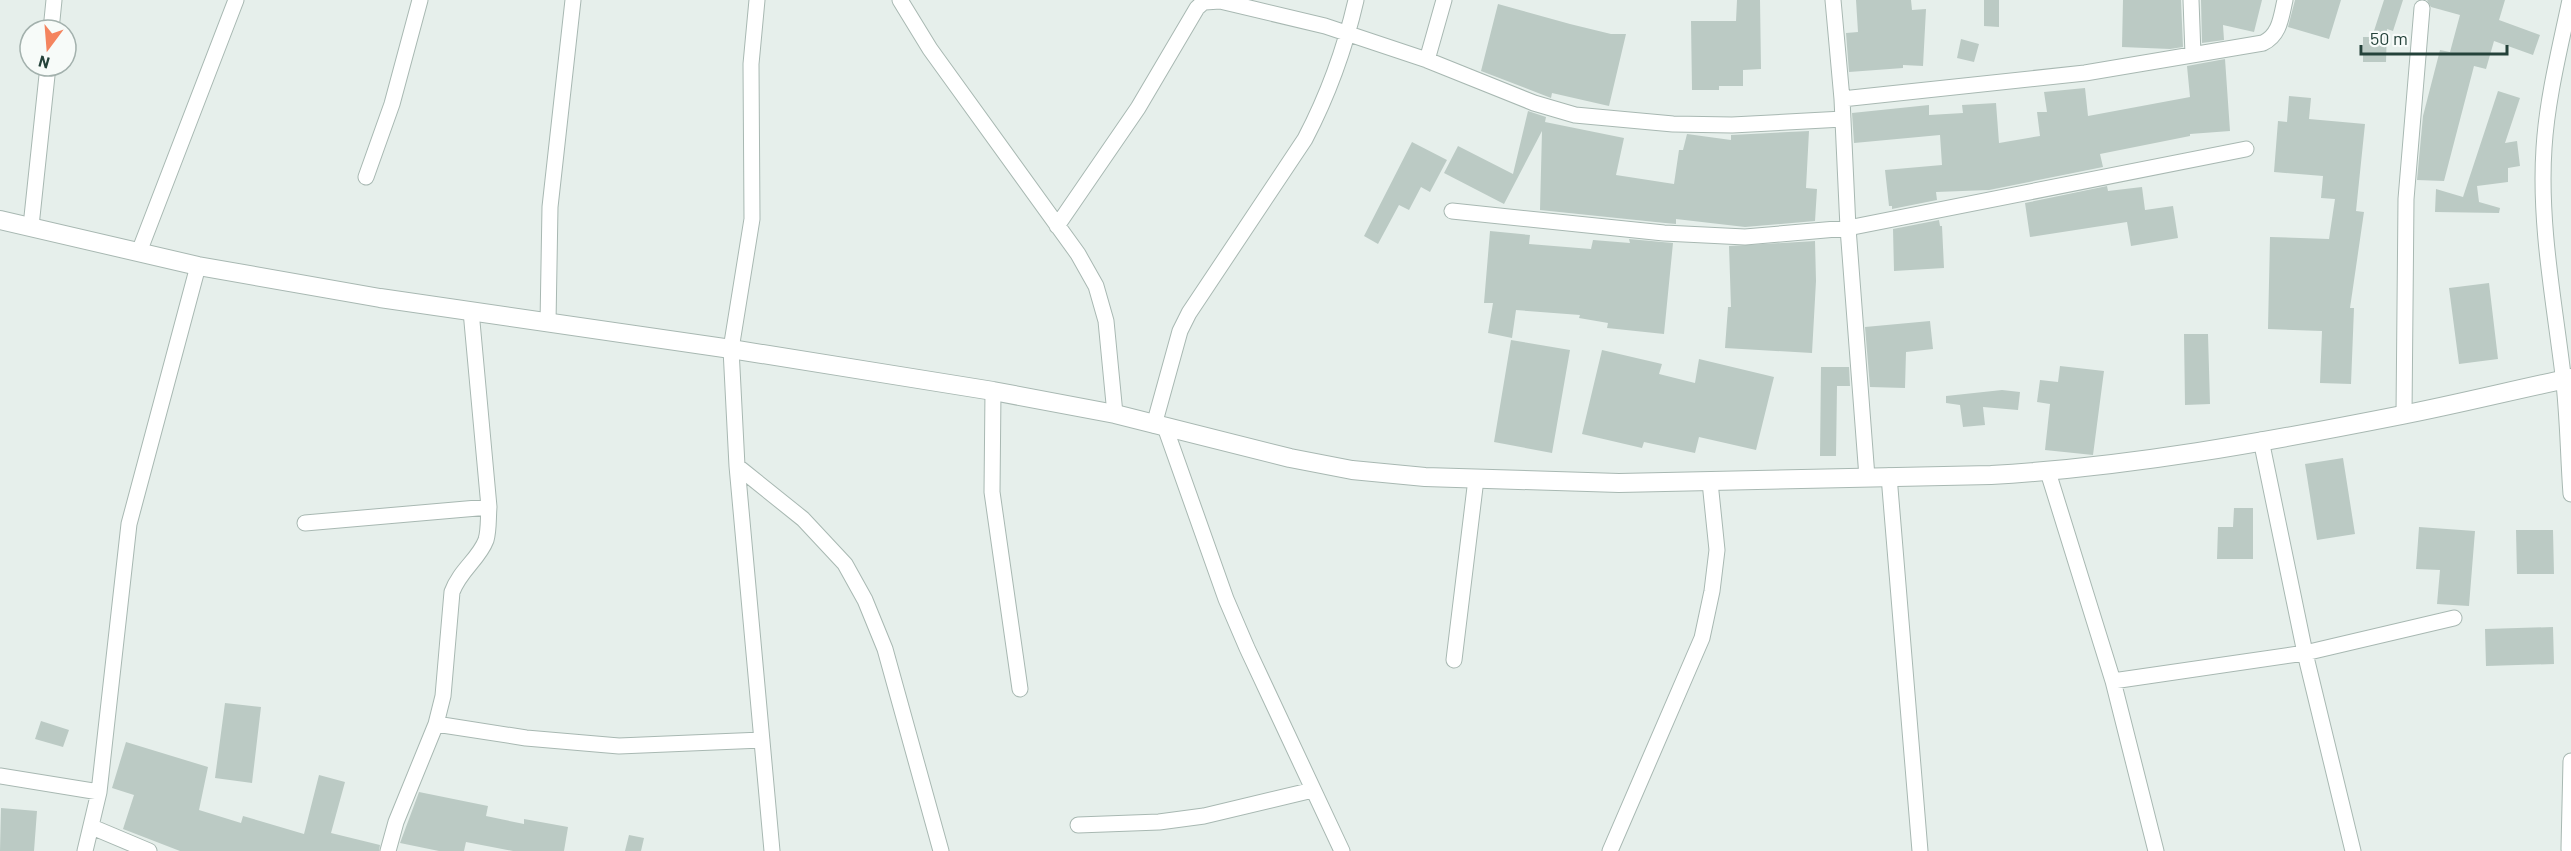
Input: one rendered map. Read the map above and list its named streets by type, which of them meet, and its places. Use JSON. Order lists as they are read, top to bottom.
{
  "scale_bar": "50 m",
  "north": "bottom"
}
